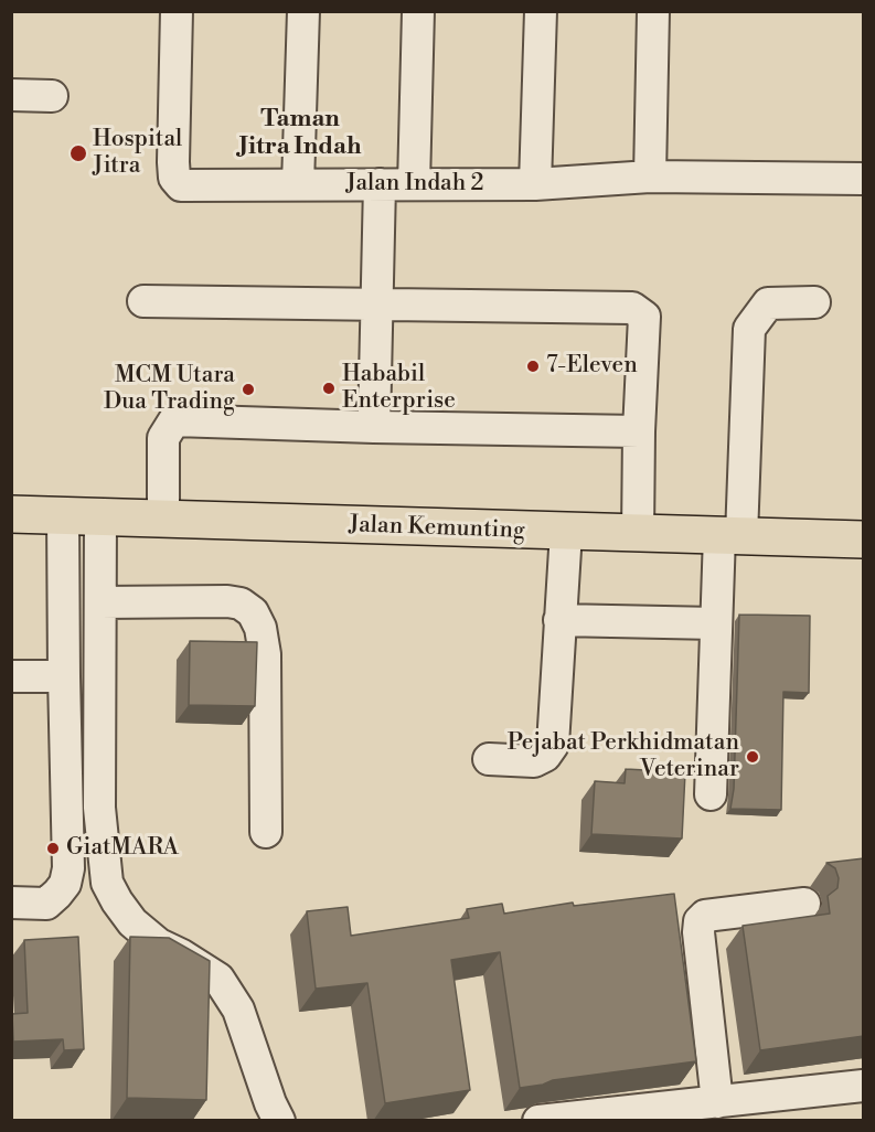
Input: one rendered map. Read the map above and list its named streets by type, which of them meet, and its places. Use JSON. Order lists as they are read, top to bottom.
{
  "streets": {
    "main road": ["Jalan Kemunting"],
    "street": ["Jalan Indah 2"]
  },
  "districts": ["Taman Jitra Indah"],
  "places": [
    "Hospital Jitra",
    "7-Eleven",
    "Hababil Enterprise",
    "MCM Utara Dua Trading",
    "Pejabat Perkhidmatan Veterinar",
    "GiatMARA"
  ]
}
